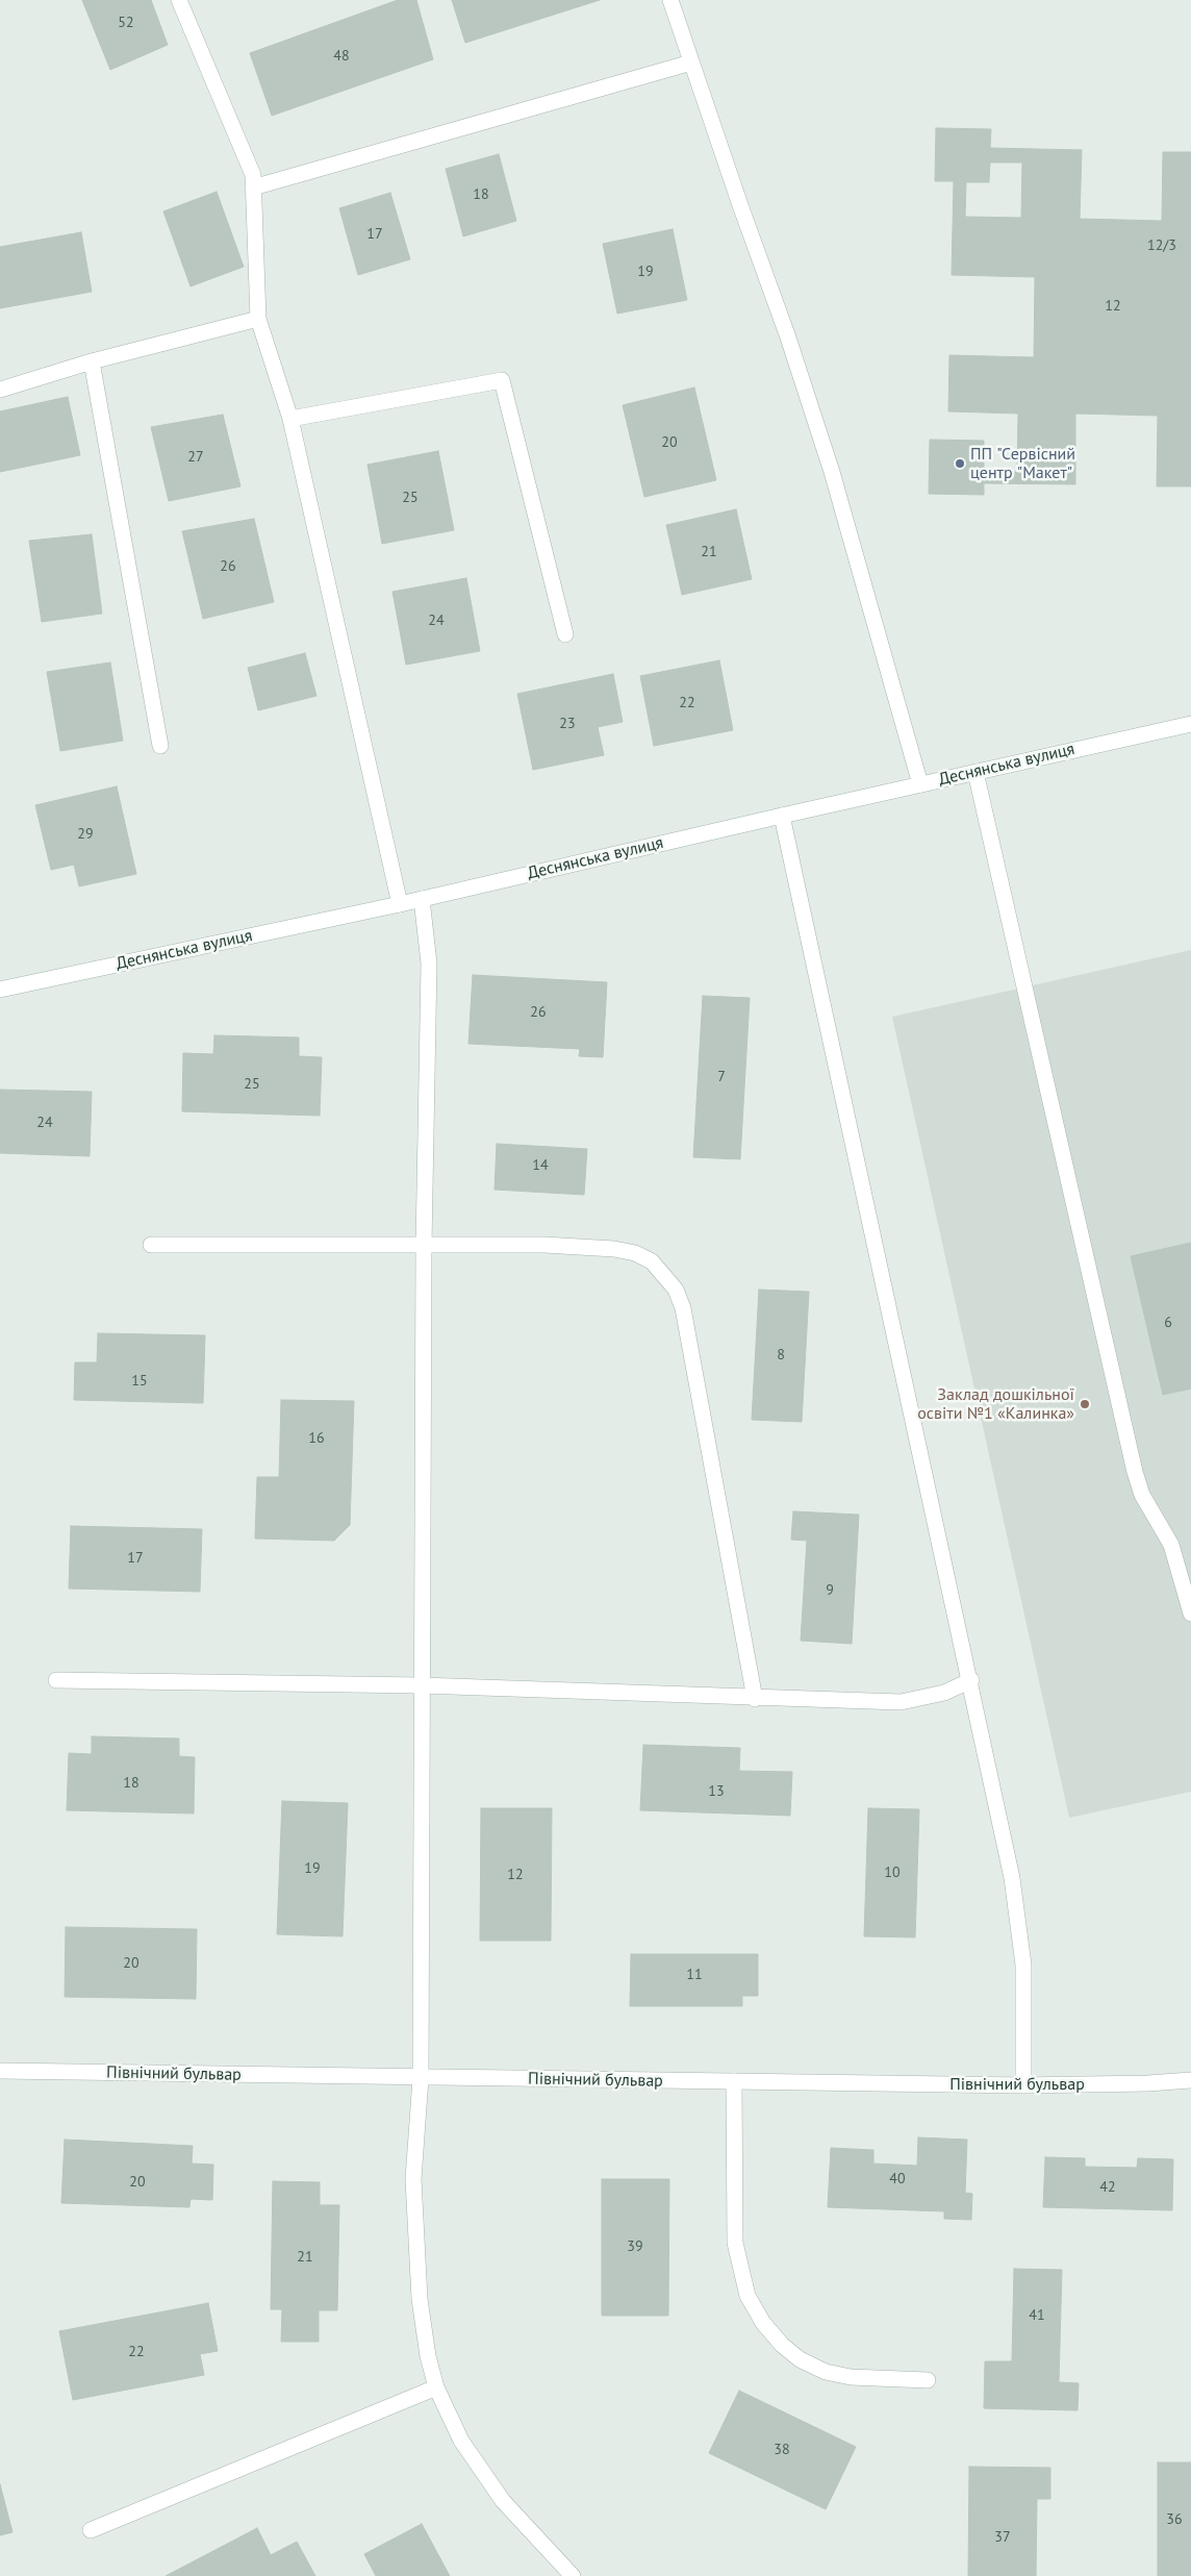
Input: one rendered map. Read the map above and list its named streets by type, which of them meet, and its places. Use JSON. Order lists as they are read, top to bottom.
{
  "streets": {
    "street": ["Деснянська вулиця", "Північний бульвар"]
  },
  "places": ["ПП \"Сервісний центр \"Макет\"", "Заклад дошкільної освіти №1 «Калинка»"],
  "house_numbers": [
    "52",
    "48",
    "18",
    "17",
    "12/3",
    "19",
    "12",
    "20",
    "27",
    "25",
    "21",
    "26",
    "24",
    "22",
    "23",
    "29",
    "26",
    "7",
    "25",
    "24",
    "14",
    "6",
    "8",
    "15",
    "16",
    "17",
    "9",
    "18",
    "13",
    "19",
    "10",
    "12",
    "20",
    "11",
    "40",
    "20",
    "42",
    "39",
    "21",
    "41",
    "22",
    "38",
    "36",
    "37"
  ]
}
